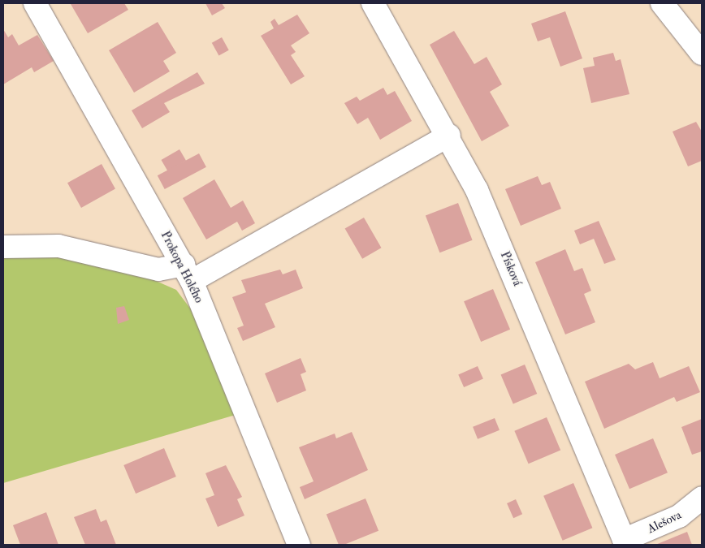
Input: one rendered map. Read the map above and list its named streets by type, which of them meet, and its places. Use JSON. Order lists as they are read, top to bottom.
{
  "streets": {
    "street": ["Prokopa Holého", "Písková", "Alešova"]
  },
  "crossings": [
    ["Písková", "Alešova"]
  ]
}
